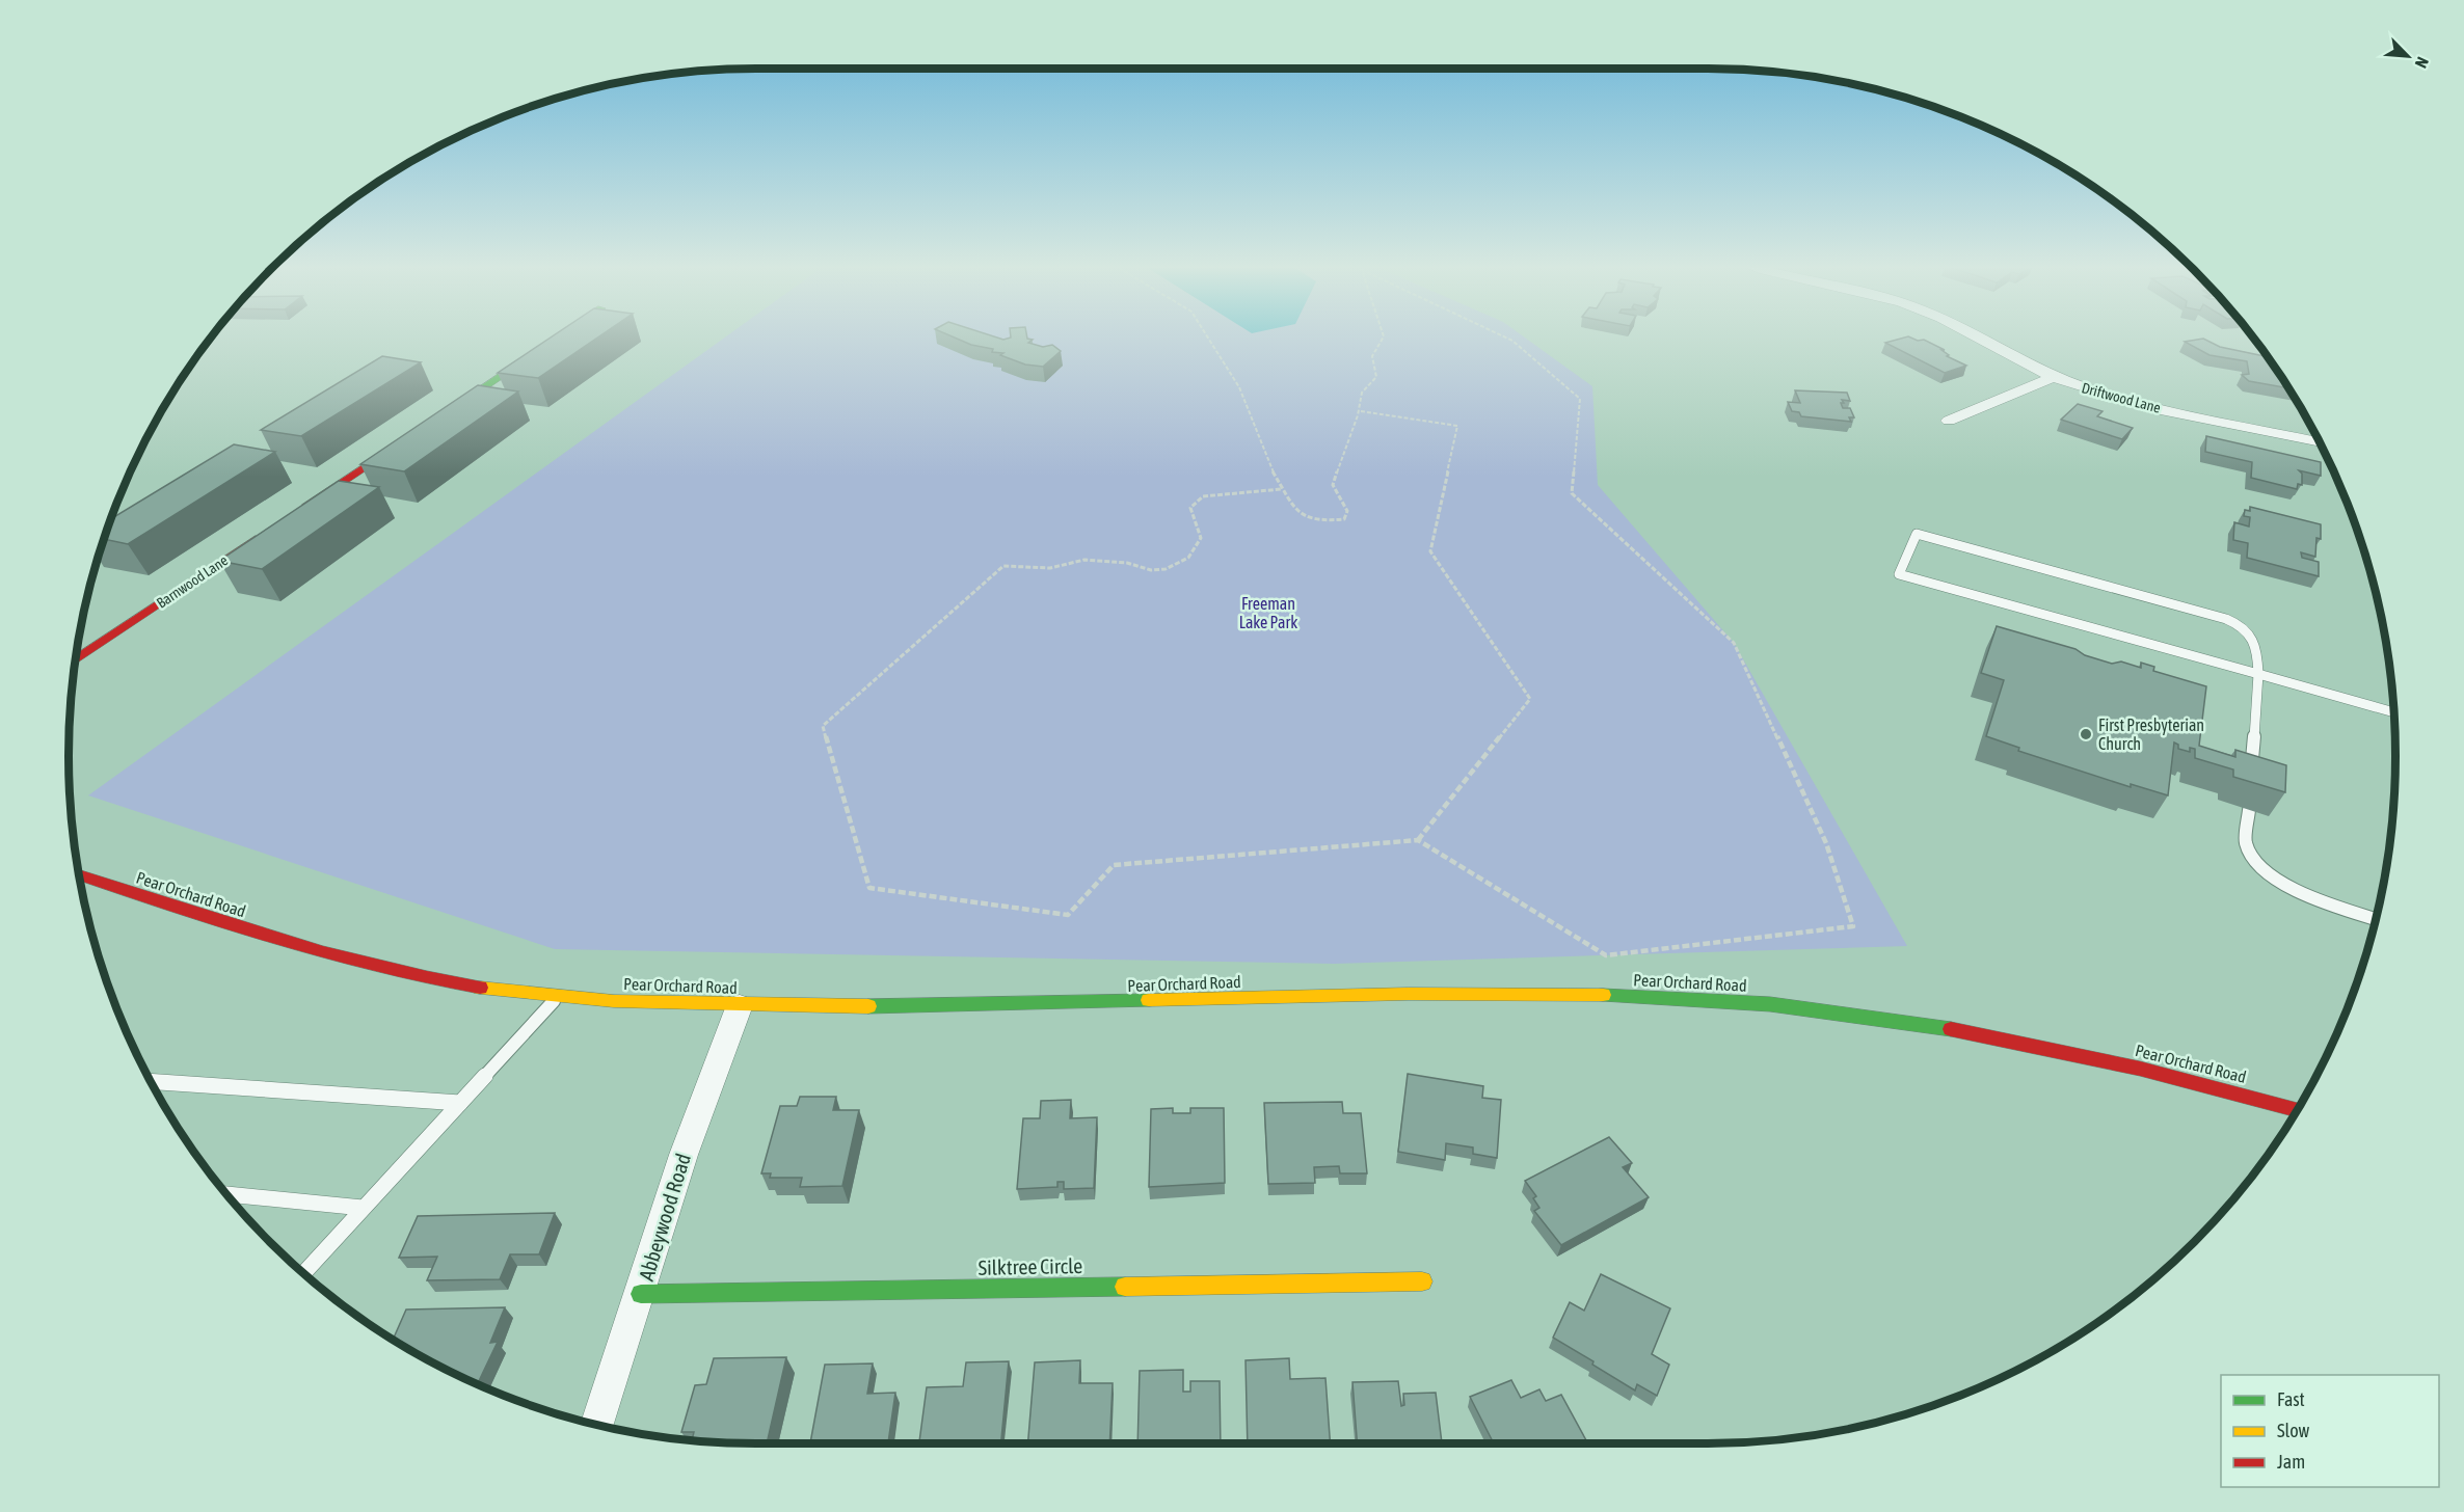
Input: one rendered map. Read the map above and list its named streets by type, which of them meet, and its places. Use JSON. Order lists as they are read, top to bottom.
{
  "streets": {
    "street": [
      "Driftwood Lane",
      "Barnwood Lane",
      "Pear Orchard Road",
      "Abbeywood Road",
      "Silktree Circle"
    ]
  },
  "crossings": [
    ["Pear Orchard Road", "Abbeywood Road"],
    ["Abbeywood Road", "Silktree Circle"]
  ],
  "parks": ["Freeman Lake Park"],
  "places": ["First Presbyterian Church"],
  "legend": ["Fast", "Slow", "Jam"],
  "north": "bottom right"
}
